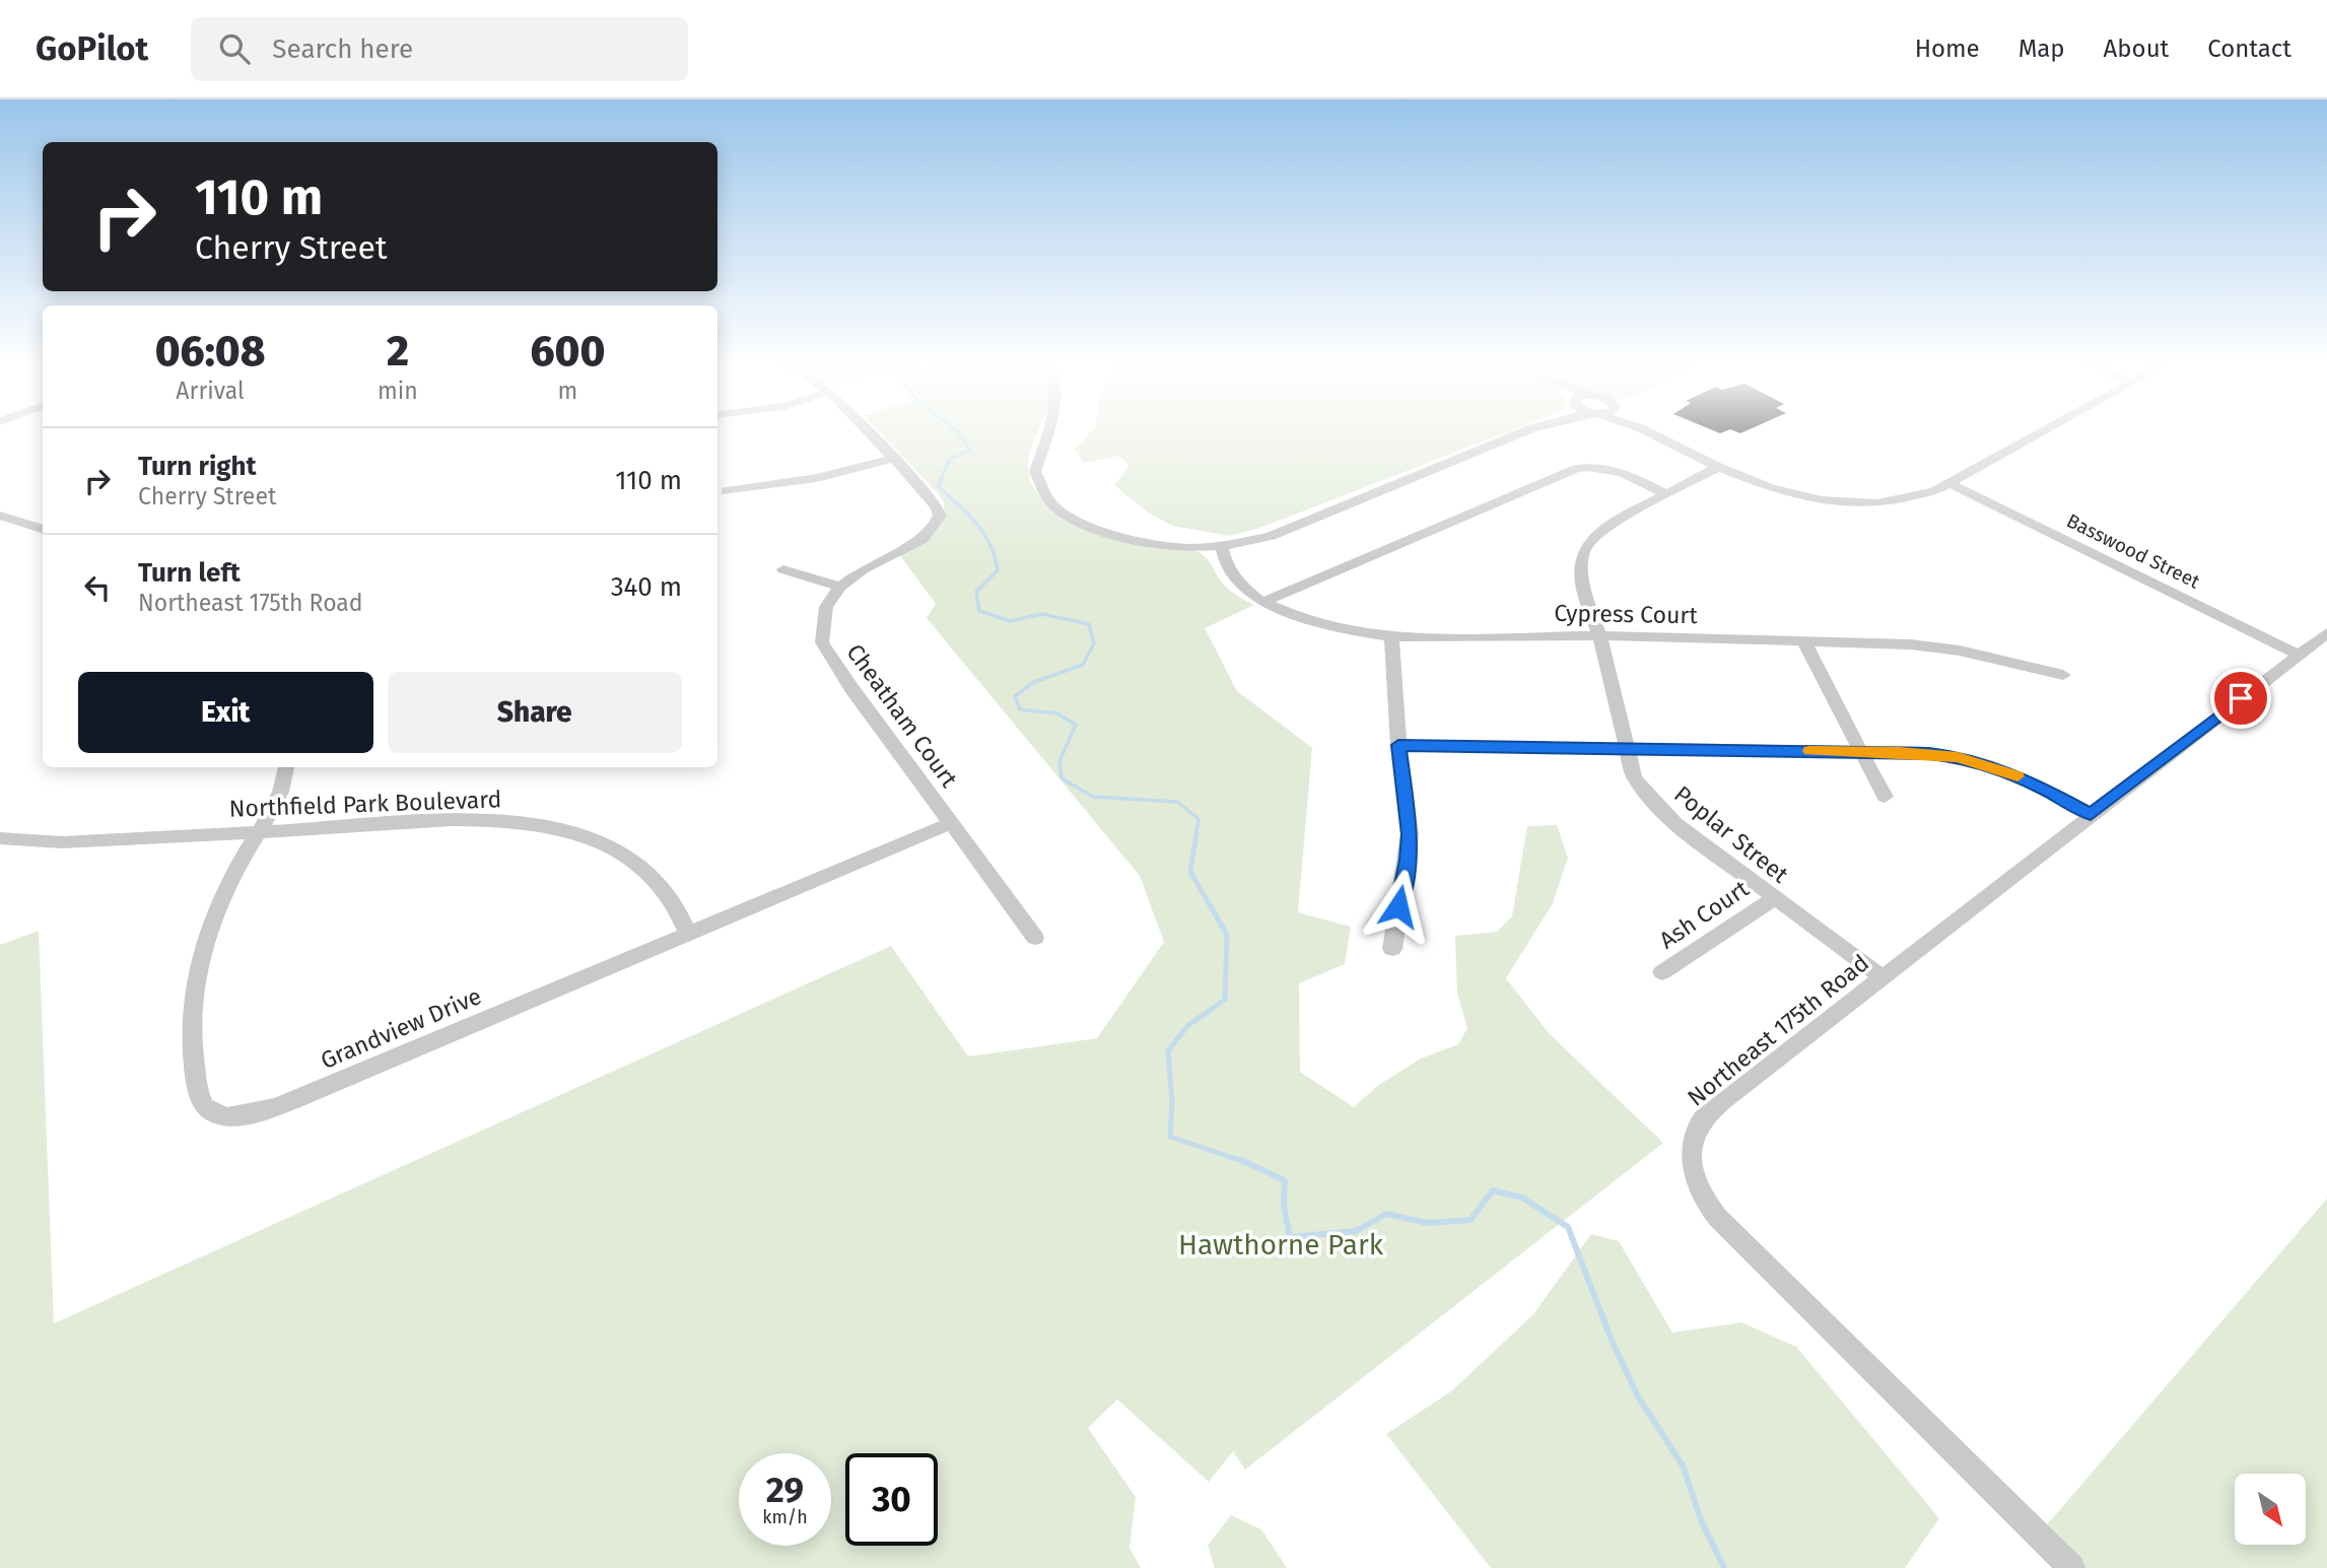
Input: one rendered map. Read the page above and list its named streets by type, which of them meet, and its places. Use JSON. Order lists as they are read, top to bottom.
{
  "streets": {
    "street": [
      "Basswood Street",
      "Cypress Court",
      "Cheatham Court",
      "Northfield Park Boulevard",
      "Poplar Street",
      "Ash Court",
      "Grandview Drive",
      "Northeast 175th Road"
    ]
  },
  "crossings": [
    ["Basswood Street", "Northeast 175th Road"],
    ["Cypress Court", "Poplar Street"],
    ["Cheatham Court", "Grandview Drive"],
    ["Northfield Park Boulevard", "Grandview Drive"],
    ["Poplar Street", "Ash Court"],
    ["Poplar Street", "Northeast 175th Road"]
  ],
  "parks": ["Hawthorne Park"],
  "north": "bottom right",
  "page": {
    "header": "GoPilot",
    "search": "Search here",
    "nav": [
      "Home",
      "Map",
      "About",
      "Contact"
    ],
    "turn": ["110 m", "Cherry Street"],
    "eta": [
      "06:08",
      "Arrival",
      "2",
      "min",
      "600",
      "m"
    ],
    "list": [
      {
        "name": "Turn right",
        "note": "Cherry Street",
        "value": "110 m"
      },
      {
        "name": "Turn left",
        "note": "Northeast 175th Road",
        "value": "340 m"
      }
    ],
    "buttons": ["Exit", "Share"],
    "speed": "29 km/h",
    "limit": "30"
  }
}
